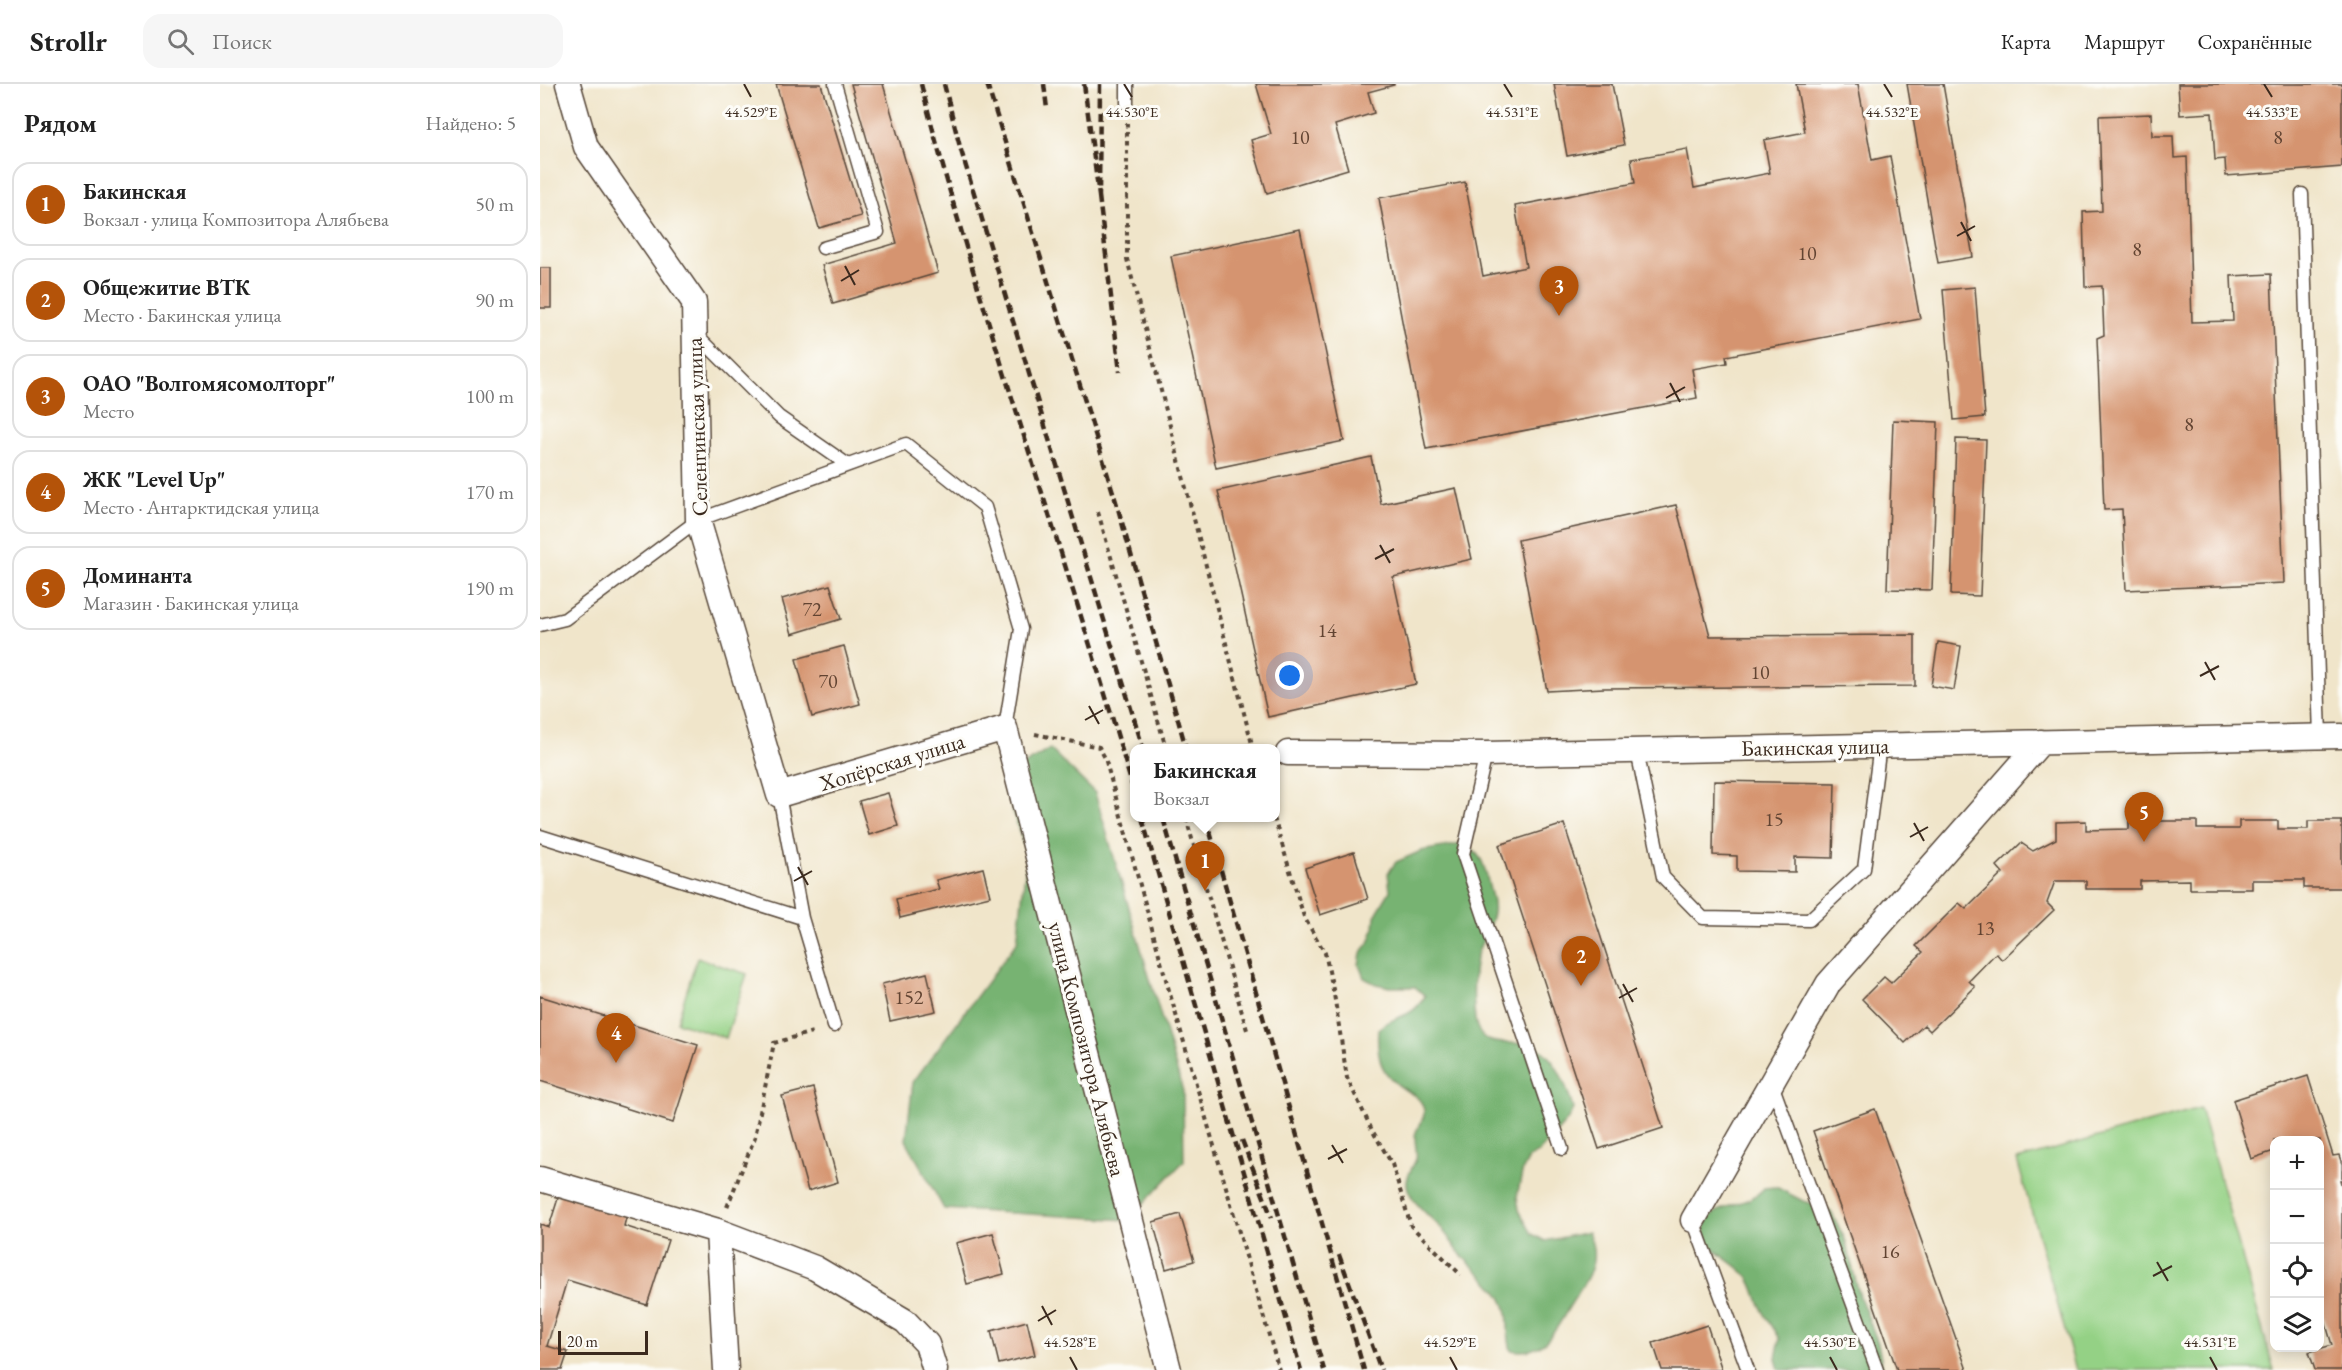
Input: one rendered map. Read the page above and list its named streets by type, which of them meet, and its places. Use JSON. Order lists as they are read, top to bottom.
{
  "streets": {
    "street": [
      "Селенгинская улица",
      "Бакинская улица",
      "Хопёрская улица",
      "улица Композитора Алябьева"
    ]
  },
  "crossings": [
    ["Селенгинская улица", "Хопёрская улица"],
    ["Хопёрская улица", "улица Композитора Алябьева"]
  ],
  "house_numbers": [
    "10",
    "8",
    "8",
    "10",
    "8",
    "72",
    "14",
    "10",
    "70",
    "15",
    "13",
    "152",
    "16"
  ],
  "scale_bar": "20 m",
  "page": {
    "header": "Strollr",
    "search": "Поиск",
    "nav": ["Карта", "Маршрут", "Сохранённые"],
    "heading": ["Рядом", "Найдено: 5"],
    "list": [
      {
        "mark": "1",
        "name": "Бакинская",
        "note": "Вокзал · улица Композитора Алябьева",
        "value": "50 m"
      },
      {
        "mark": "2",
        "name": "Общежитие ВТК",
        "note": "Место · Бакинская улица",
        "value": "90 m"
      },
      {
        "mark": "3",
        "name": "ОАО \"Волгомясомолторг\"",
        "note": "Место",
        "value": "100 m"
      },
      {
        "mark": "4",
        "name": "ЖК \"Level Up\"",
        "note": "Место · Антарктидская улица",
        "value": "170 m"
      },
      {
        "mark": "5",
        "name": "Доминанта",
        "note": "Магазин · Бакинская улица",
        "value": "190 m"
      }
    ],
    "pins": [
      "3",
      "5",
      "1",
      "2",
      "4"
    ],
    "popup": ["Бакинская", "Вокзал"],
    "map_buttons": ["+", "−"],
    "scale": "20 m"
  },
  "coordinates": [
    "44.529°E",
    "44.530°E",
    "44.531°E",
    "44.532°E",
    "44.533°E",
    "44.528°E"
  ]
}
